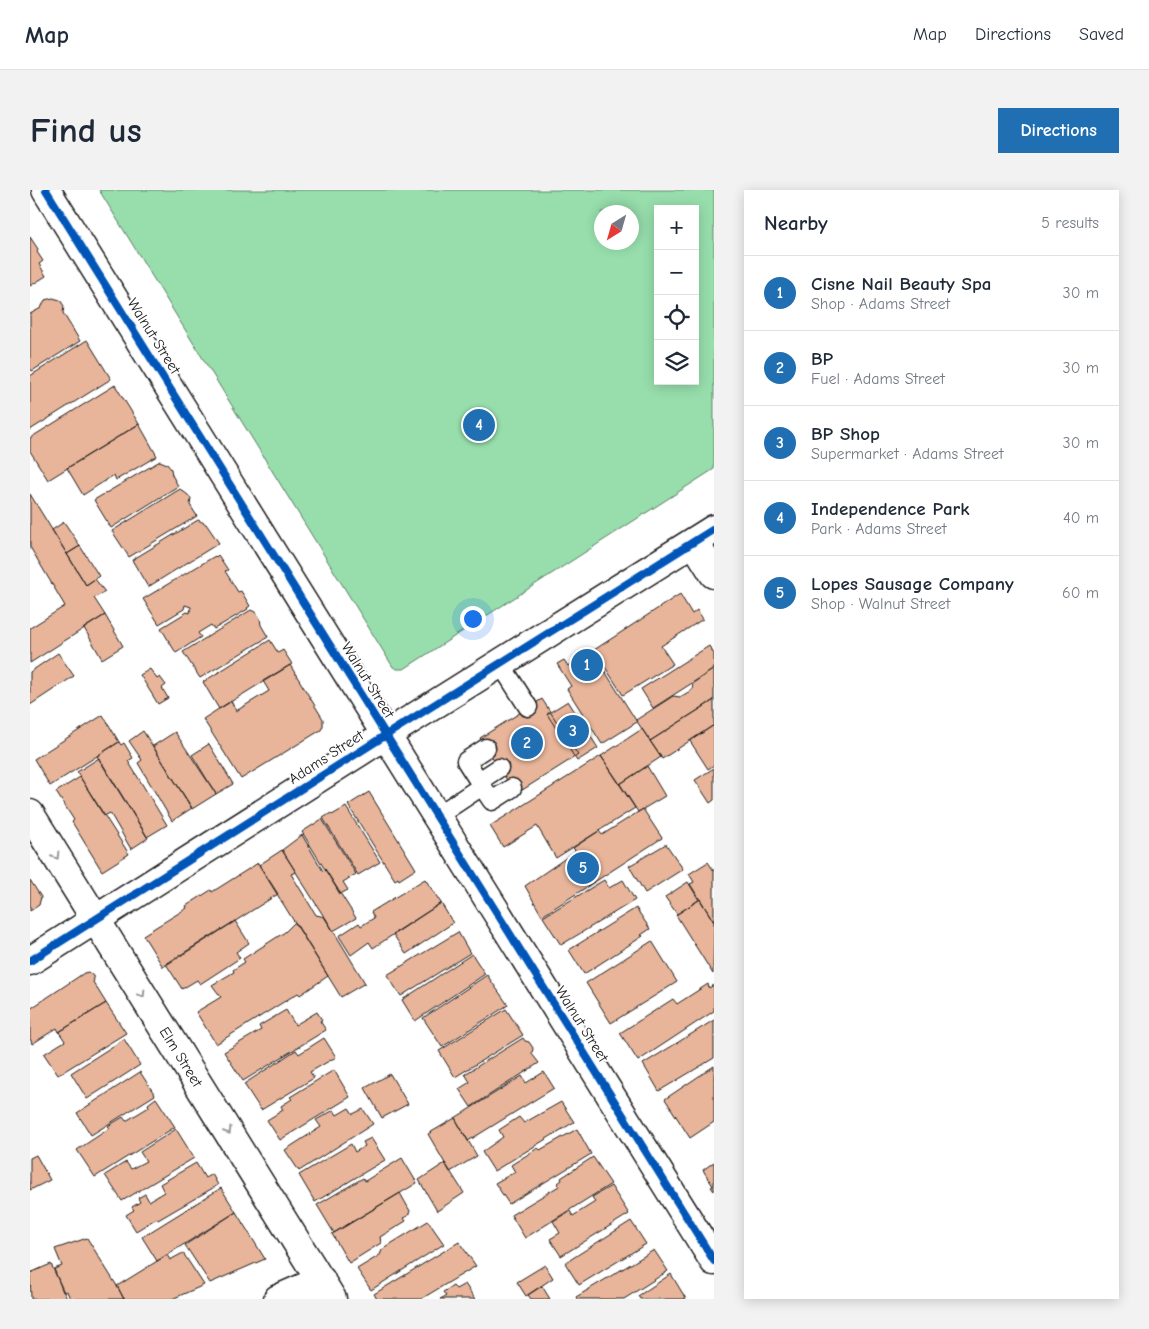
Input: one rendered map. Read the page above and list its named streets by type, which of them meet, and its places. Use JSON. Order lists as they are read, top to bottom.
{
  "streets": {
    "street": ["Walnut Street", "Adams Street", "Elm Street"]
  },
  "crossings": [
    ["Walnut Street", "Adams Street"],
    ["Adams Street", "Elm Street"]
  ],
  "one_way": ["Elm Street"],
  "north": "bottom left",
  "page": {
    "header": "Map",
    "nav": ["Map", "Directions", "Saved"],
    "buttons": "Directions",
    "title": "Find us",
    "heading": ["Nearby", "5 results"],
    "map_buttons": ["+", "−"],
    "list": [
      {
        "mark": "1",
        "name": "Cisne Nail Beauty Spa",
        "note": "Shop · Adams Street",
        "value": "30 m"
      },
      {
        "mark": "2",
        "name": "BP",
        "note": "Fuel · Adams Street",
        "value": "30 m"
      },
      {
        "mark": "3",
        "name": "BP Shop",
        "note": "Supermarket · Adams Street",
        "value": "30 m"
      },
      {
        "mark": "4",
        "name": "Independence Park",
        "note": "Park · Adams Street",
        "value": "40 m"
      },
      {
        "mark": "5",
        "name": "Lopes Sausage Company",
        "note": "Shop · Walnut Street",
        "value": "60 m"
      }
    ],
    "pins": [
      "4",
      "1",
      "3",
      "2",
      "5"
    ]
  }
}
